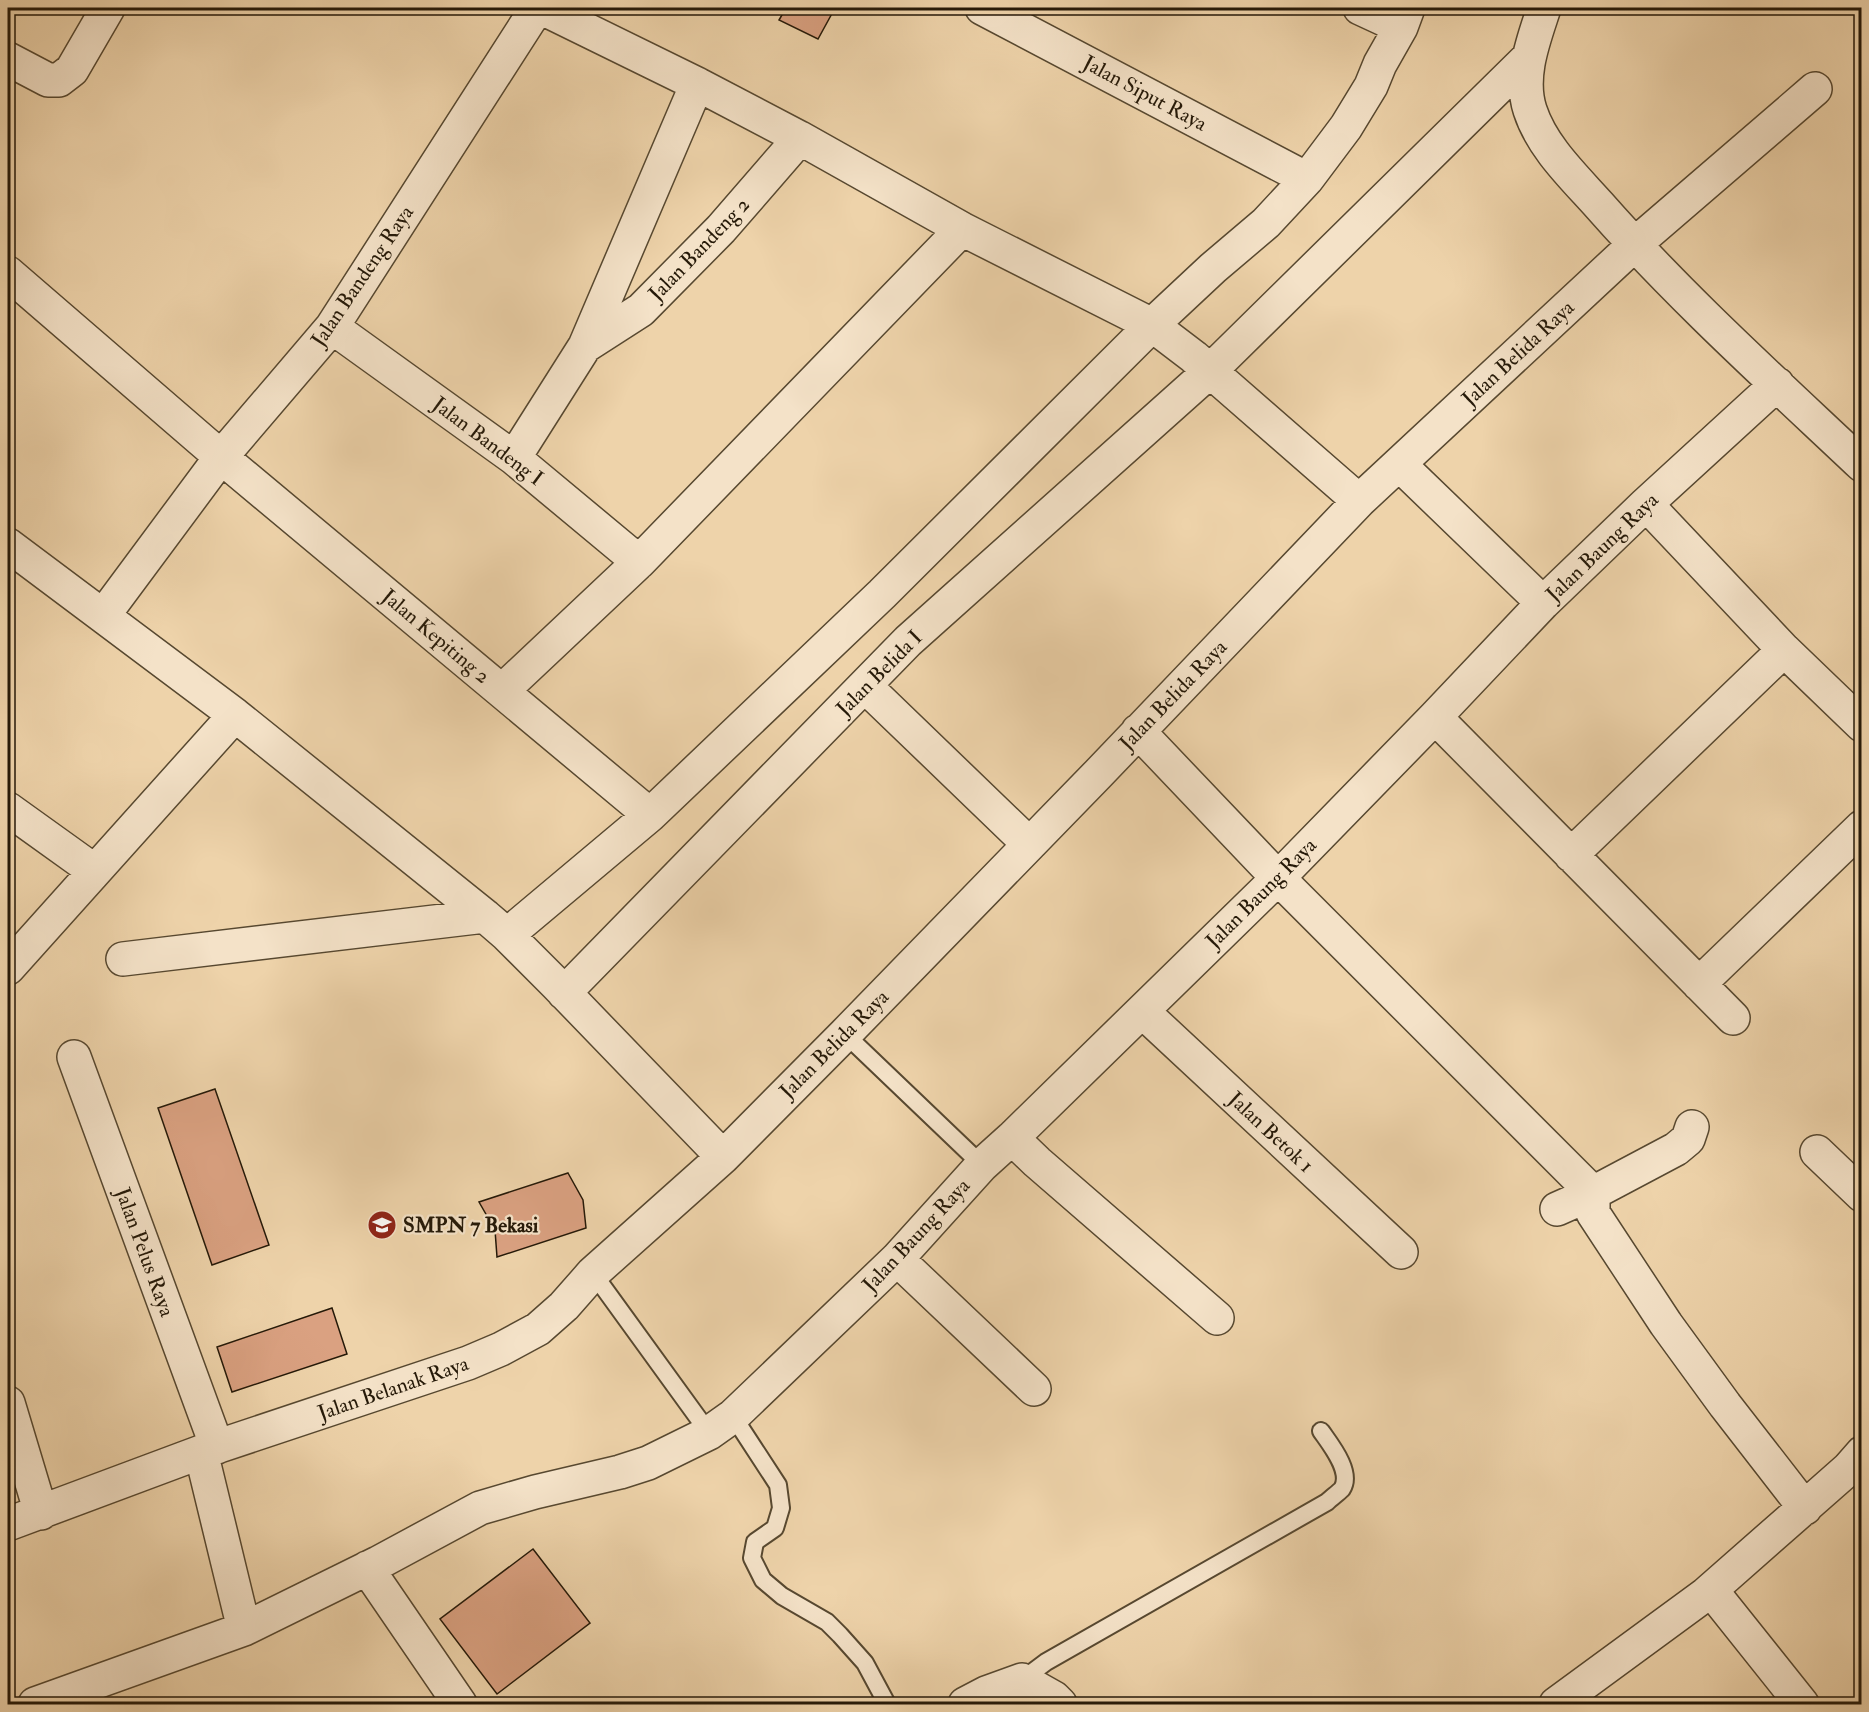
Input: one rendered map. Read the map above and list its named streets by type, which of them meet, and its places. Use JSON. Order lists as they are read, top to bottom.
{
  "streets": {
    "street": [
      "Jalan Siput Raya",
      "Jalan Bandeng 2",
      "Jalan Bandeng Raya",
      "Jalan Belida Raya",
      "Jalan Bandeng I",
      "Jalan Baung Raya",
      "Jalan Kepiting 2",
      "Jalan Belida I",
      "Jalan Betok 1",
      "Jalan Pelus Raya",
      "Jalan Belanak Raya"
    ]
  },
  "crossings": [
    ["Jalan Bandeng Raya", "Jalan Bandeng I"],
    ["Jalan Bandeng Raya", "Jalan Kepiting 2"],
    ["Jalan Belida Raya", "Jalan Belanak Raya"],
    ["Jalan Baung Raya", "Jalan Betok 1"],
    ["Jalan Baung Raya", "Jalan Pelus Raya"],
    ["Jalan Pelus Raya", "Jalan Belanak Raya"]
  ],
  "places": {
    "school or university": ["SMPN 7 Bekasi"]
  }
}
